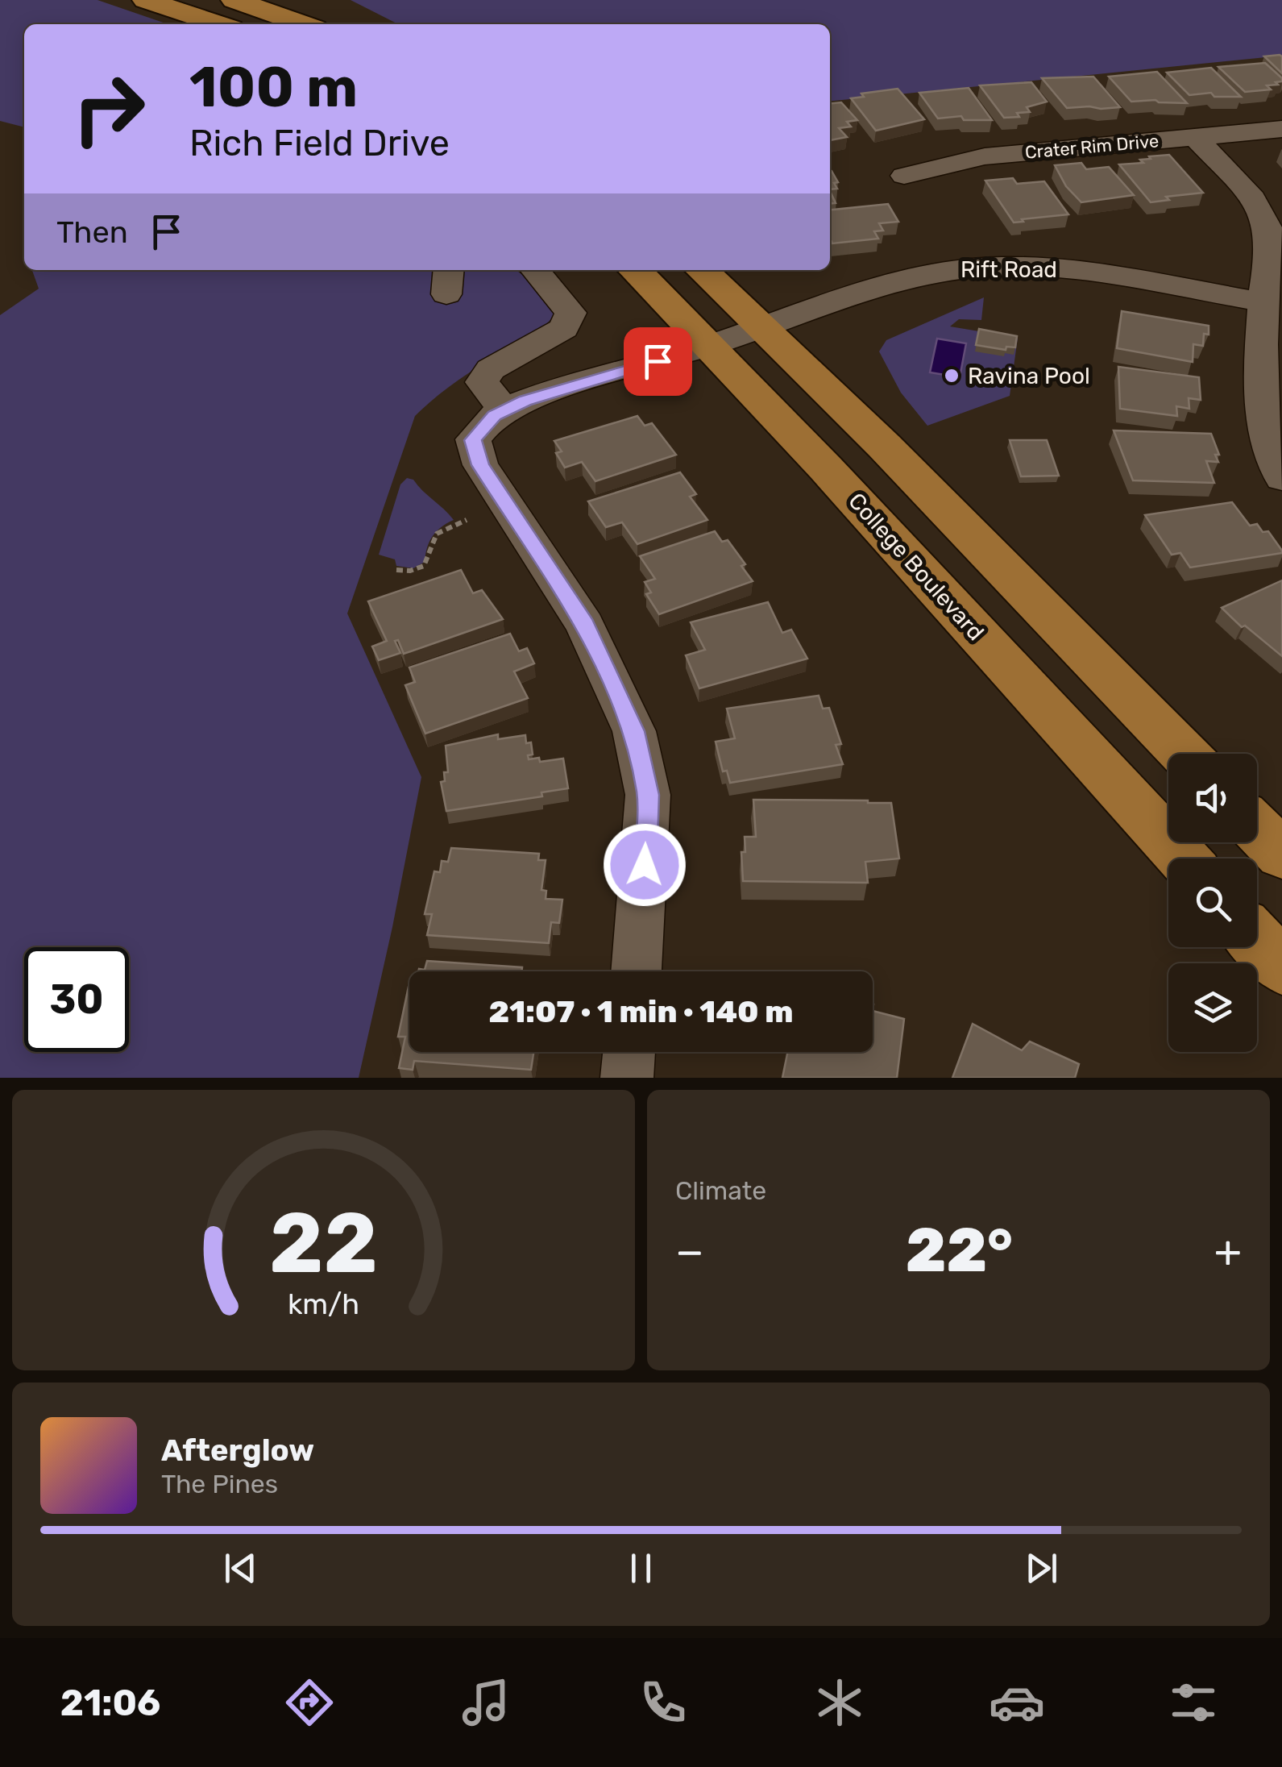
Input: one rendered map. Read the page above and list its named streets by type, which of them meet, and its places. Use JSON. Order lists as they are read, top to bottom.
{
  "streets": {
    "main road": ["College Boulevard"],
    "street": ["Crater Rim Drive", "Rift Road"]
  },
  "crossings": [
    ["Rift Road", "College Boulevard"]
  ],
  "places": ["Ravina Pool"],
  "page": {
    "turn": ["100 m", "Rich Field Drive"],
    "then": "Then",
    "limit": "30",
    "trip": "21:07 · 1 min · 140 m",
    "tile": "Climate",
    "heat": ["−", "22°", "+"],
    "song": ["Afterglow", "The Pines"],
    "tabs": "21:06",
    "gauge": ["22", "km/h"]
  }
}
